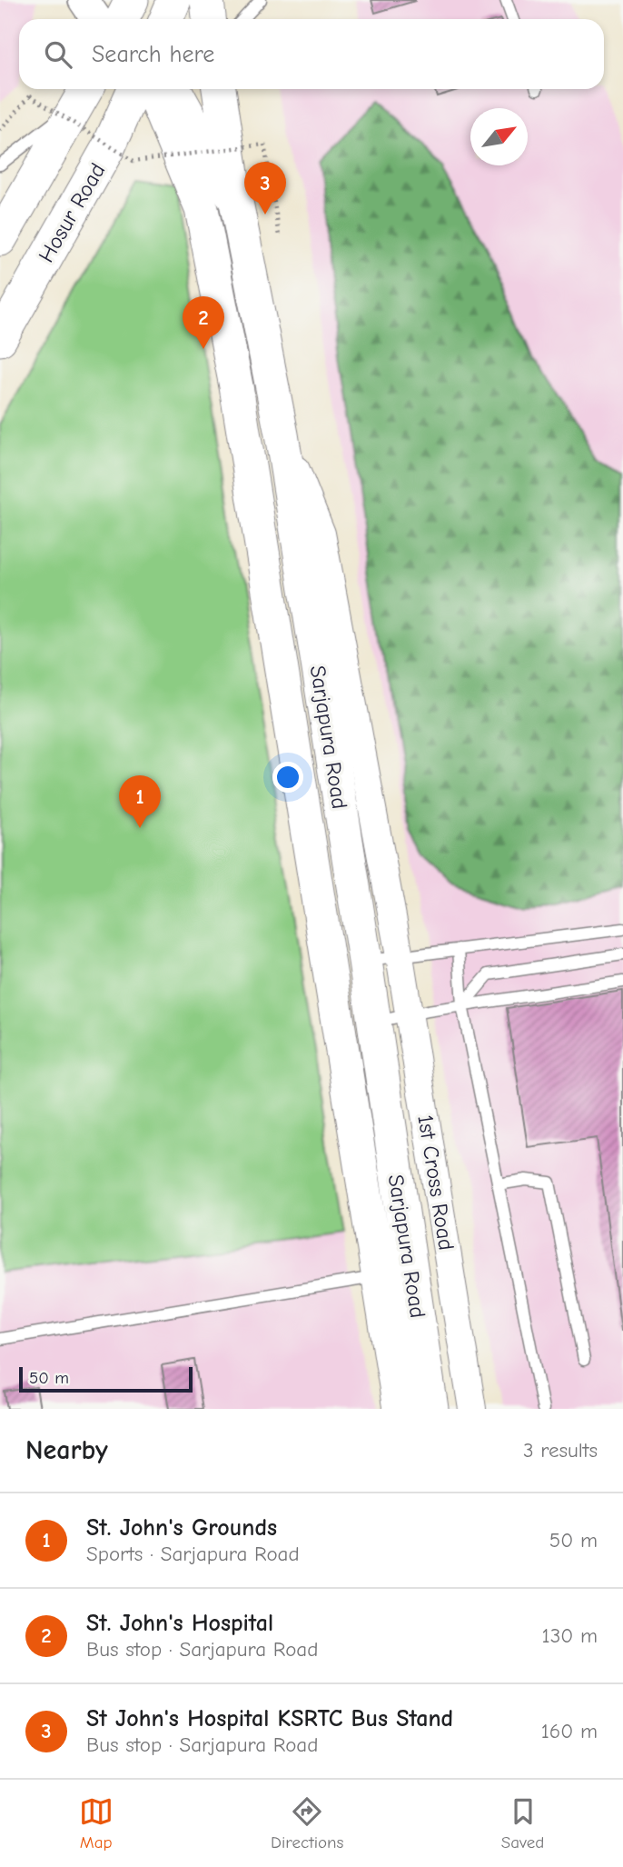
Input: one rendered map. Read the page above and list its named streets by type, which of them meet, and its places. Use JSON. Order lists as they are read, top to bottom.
{
  "streets": {
    "main road": ["Hosur Road", "Sarjapura Road"],
    "street": ["1st Cross Road"]
  },
  "crossings": [
    ["Sarjapura Road", "1st Cross Road"]
  ],
  "scale_bar": "50 m",
  "north": "top right",
  "page": {
    "search": "Search here",
    "pins": ["3", "2", "1"],
    "scale": "50 m",
    "heading": ["Nearby", "3 results"],
    "list": [
      {
        "mark": "1",
        "name": "St. John's Grounds",
        "note": "Sports · Sarjapura Road",
        "value": "50 m"
      },
      {
        "mark": "2",
        "name": "St. John's Hospital",
        "note": "Bus stop · Sarjapura Road",
        "value": "130 m"
      },
      {
        "mark": "3",
        "name": "St John's Hospital KSRTC Bus Stand",
        "note": "Bus stop · Sarjapura Road",
        "value": "160 m"
      }
    ],
    "nav": ["Map", "Directions", "Saved"]
  }
}
